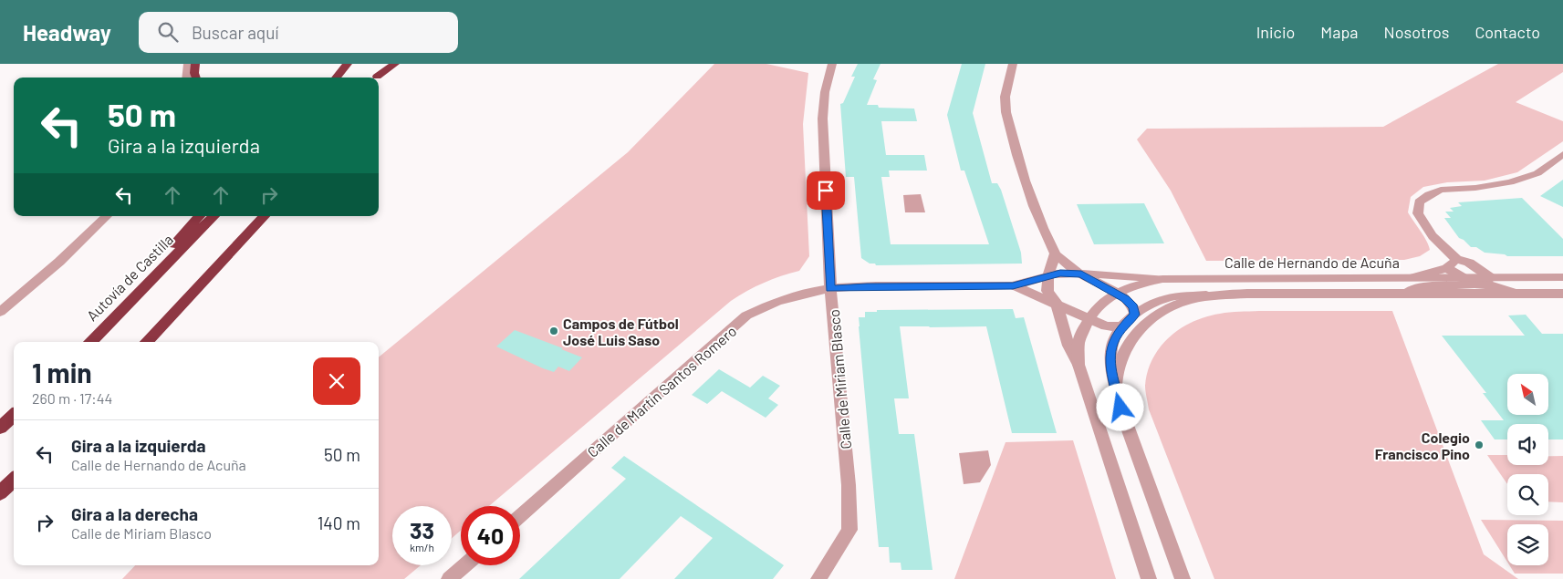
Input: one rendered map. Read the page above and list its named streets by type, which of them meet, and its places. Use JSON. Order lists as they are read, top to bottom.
{
  "streets": {
    "highway": ["Autovía de Castilla"],
    "street": ["Calle de Hernando de Acuña", "Calle de Miriam Blasco", "Calle de Martín Santos Romero"]
  },
  "crossings": [
    ["Calle de Hernando de Acuña", "Calle de Miriam Blasco"],
    ["Calle de Hernando de Acuña", "Calle de Martín Santos Romero"],
    ["Calle de Miriam Blasco", "Calle de Martín Santos Romero"]
  ],
  "places": ["Campos de Fútbol José Luis Saso", "Colegio Francisco Pino"],
  "north": "top left",
  "page": {
    "header": "Headway",
    "search": "Buscar aquí",
    "nav": [
      "Inicio",
      "Mapa",
      "Nosotros",
      "Contacto"
    ],
    "turn": ["50 m", "Gira a la izquierda"],
    "heading": ["1 min", "260 m · 17:44"],
    "list": [
      {
        "name": "Gira a la izquierda",
        "note": "Calle de Hernando de Acuña",
        "value": "50 m"
      },
      {
        "name": "Gira a la derecha",
        "note": "Calle de Miriam Blasco",
        "value": "140 m"
      }
    ],
    "speed": "33 km/h",
    "limit": "40"
  }
}
